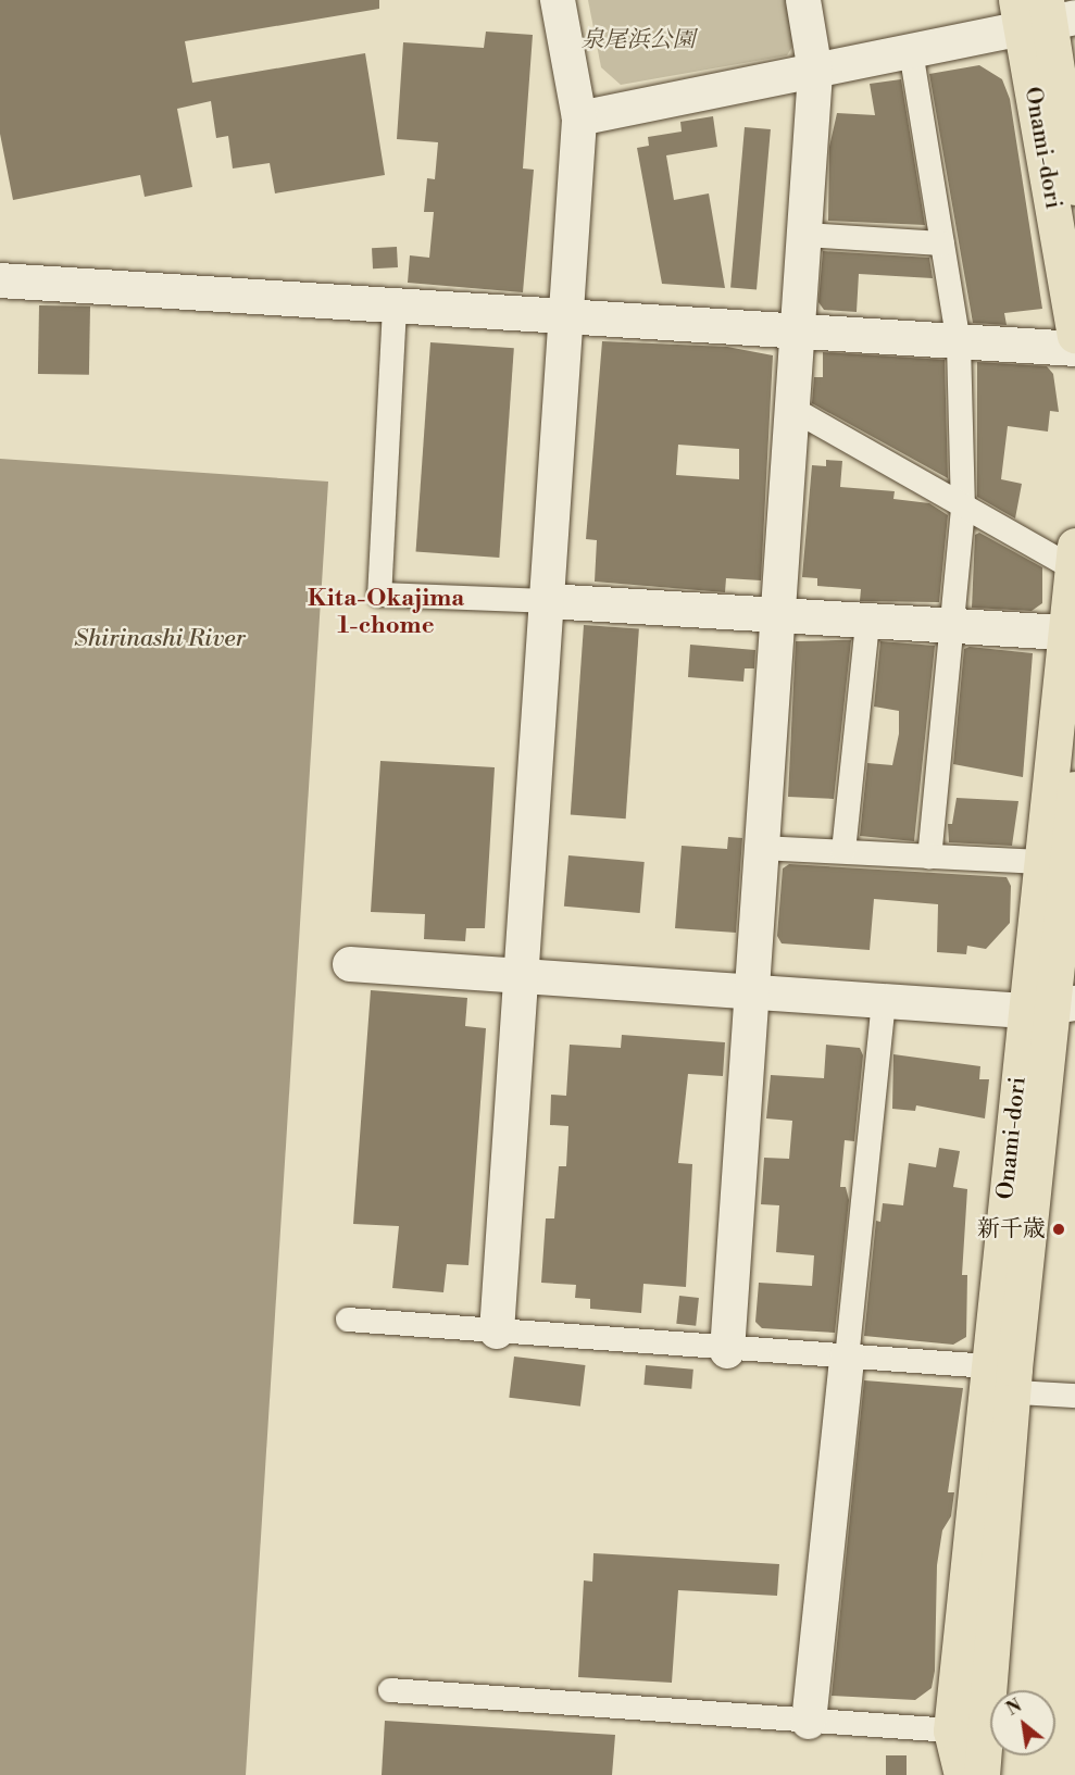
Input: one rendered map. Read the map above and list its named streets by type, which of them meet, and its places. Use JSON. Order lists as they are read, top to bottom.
{
  "streets": {
    "main road": ["Onami-dori"]
  },
  "districts": ["Kita-Okajima 1-chome"],
  "water": ["Shirinashi River"],
  "parks": ["泉尾浜公園"],
  "places": ["新千歳"],
  "north": "top left"
}
